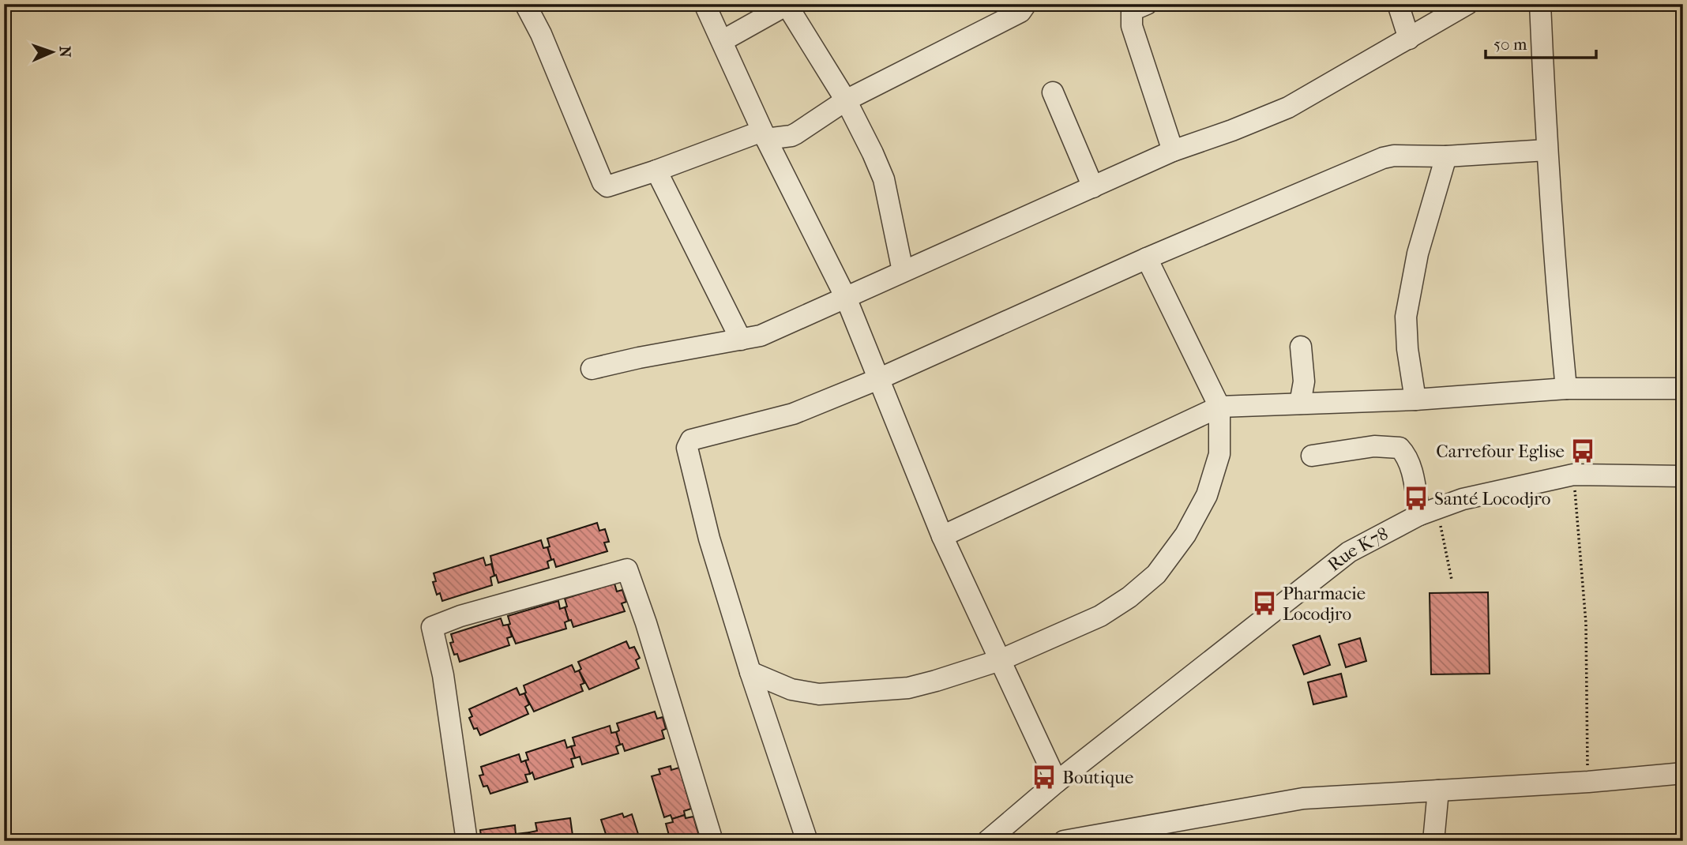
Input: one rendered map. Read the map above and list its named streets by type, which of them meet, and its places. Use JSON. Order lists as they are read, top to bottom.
{
  "streets": {
    "street": ["Rue K78"]
  },
  "places": {
    "bus stop": [
      "Carrefour Eglise",
      "Santé Locodjro",
      "Pharmacie Locodjro",
      "Boutique"
    ]
  },
  "scale_bar": "50 m",
  "north": "right"
}
